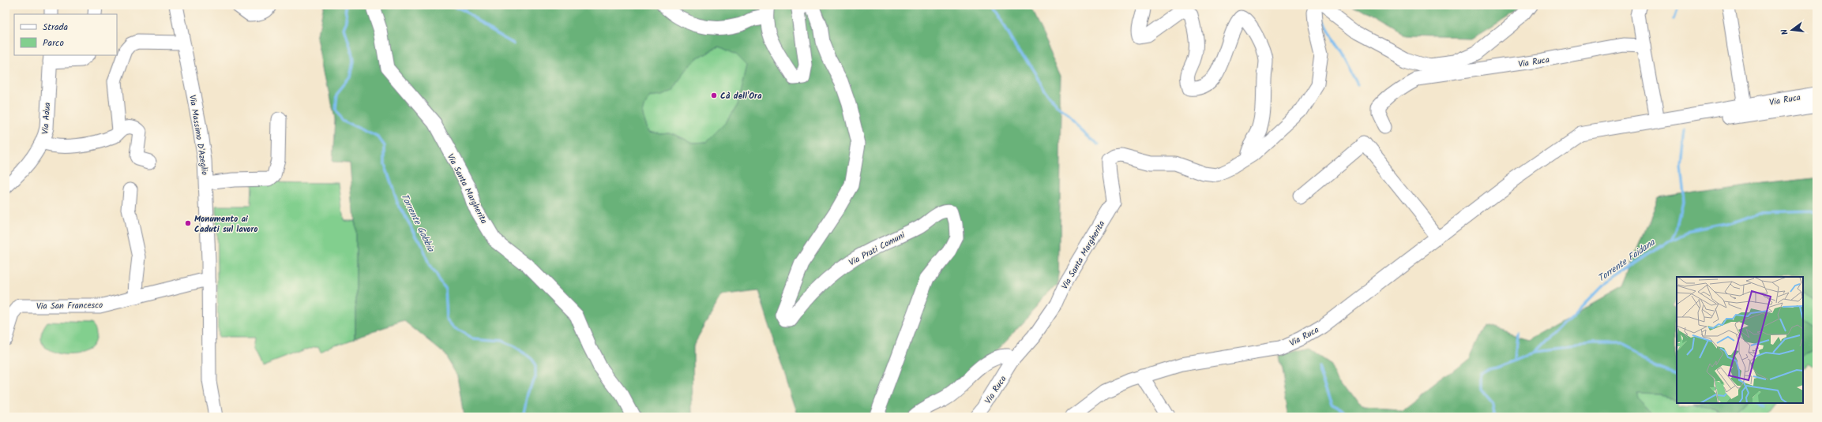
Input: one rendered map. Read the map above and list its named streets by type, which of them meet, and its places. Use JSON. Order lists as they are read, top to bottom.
{
  "streets": {
    "street": [
      "Via Ruca",
      "Via Adua",
      "Via Massimo D'Azeglio",
      "Via Santa Margherita",
      "Via Prati Comuni",
      "Via San Francesco"
    ]
  },
  "crossings": [
    ["Via Ruca", "Via Santa Margherita"],
    ["Via Massimo D'Azeglio", "Via San Francesco"]
  ],
  "water": ["Torrente Gobbia", "Torrente Faidana"],
  "places": ["Cà dell'Ora", "Monumento ai Caduti sul lavoro"],
  "legend": ["Strada", "Parco"],
  "north": "left"
}
